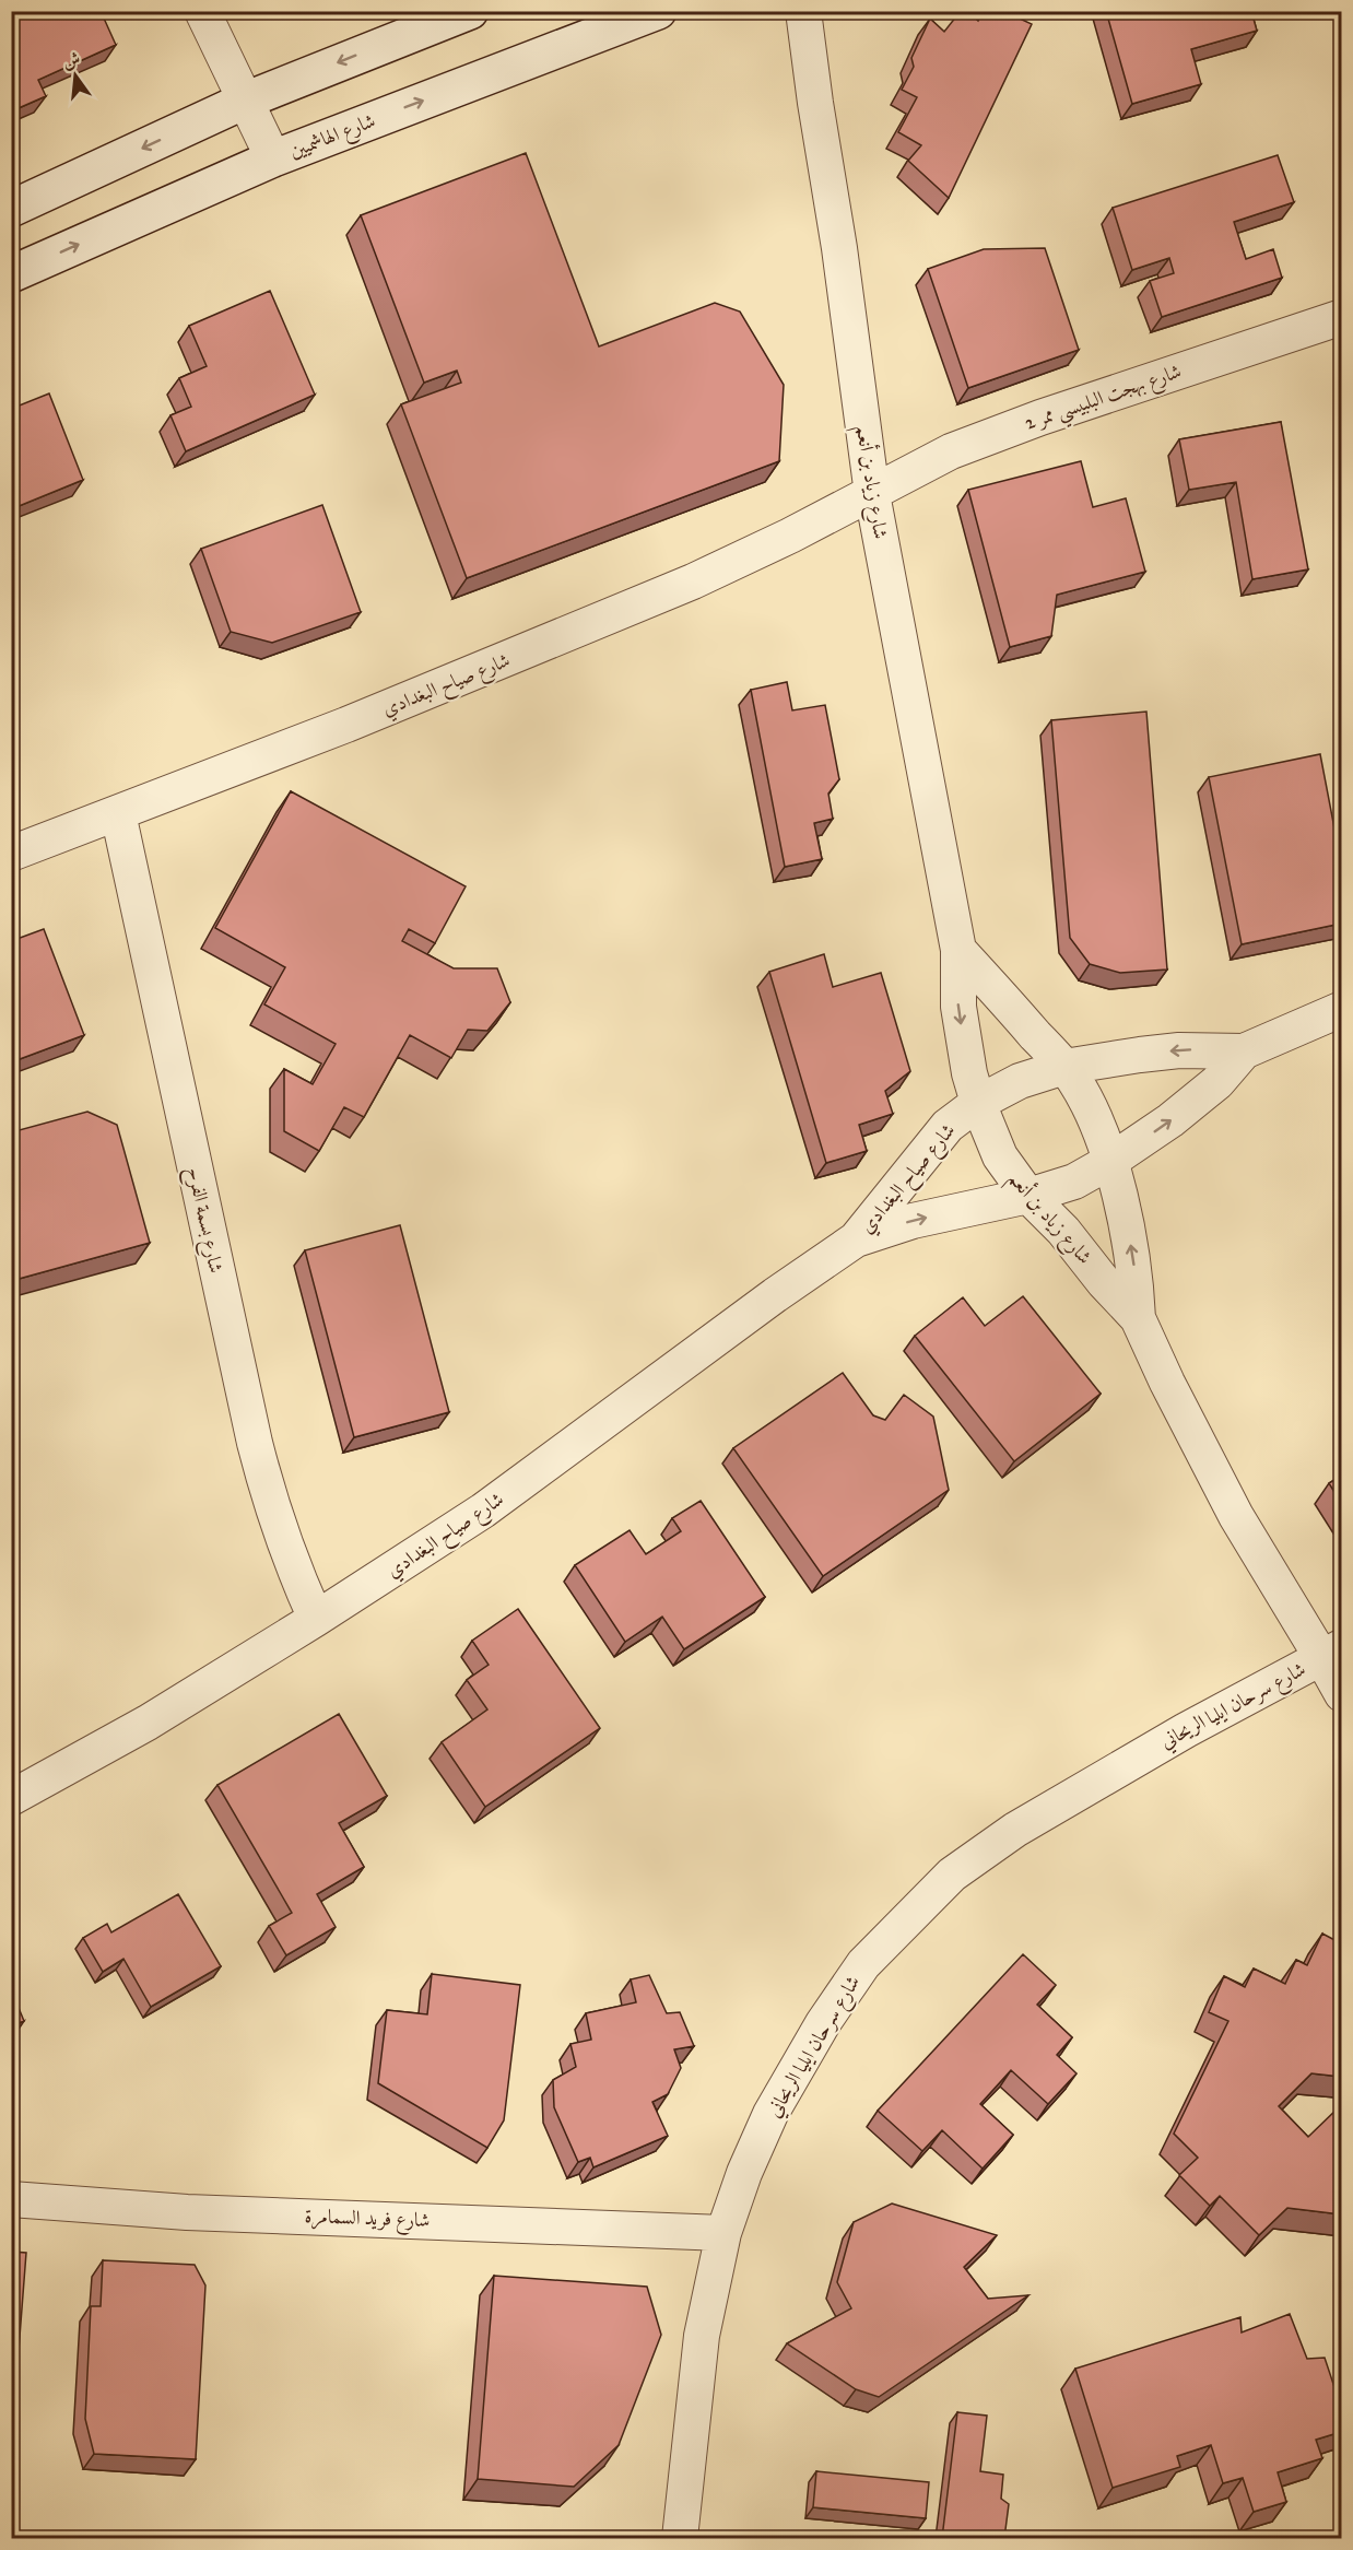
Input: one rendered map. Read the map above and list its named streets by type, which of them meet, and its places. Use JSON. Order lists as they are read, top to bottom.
{
  "streets": {
    "main road": ["شارع الهاشميين"],
    "street": [
      "شارع بهجت البلبيسي ممر 2",
      "شارع زياد بن أنعم",
      "شارع صياح البغدادي",
      "شارع بسمة الفرح",
      "شارع سرحان ايليا الريحاني",
      "شارع فريد السمامرة"
    ]
  },
  "crossings": [
    ["شارع بهجت البلبيسي ممر 2", "شارع زياد بن أنعم"],
    ["شارع بهجت البلبيسي ممر 2", "شارع صياح البغدادي"],
    ["شارع زياد بن أنعم", "شارع صياح البغدادي"],
    ["شارع زياد بن أنعم", "شارع سرحان ايليا الريحاني"],
    ["شارع صياح البغدادي", "شارع بسمة الفرح"],
    ["شارع سرحان ايليا الريحاني", "شارع فريد السمامرة"]
  ],
  "north": "top"
}
